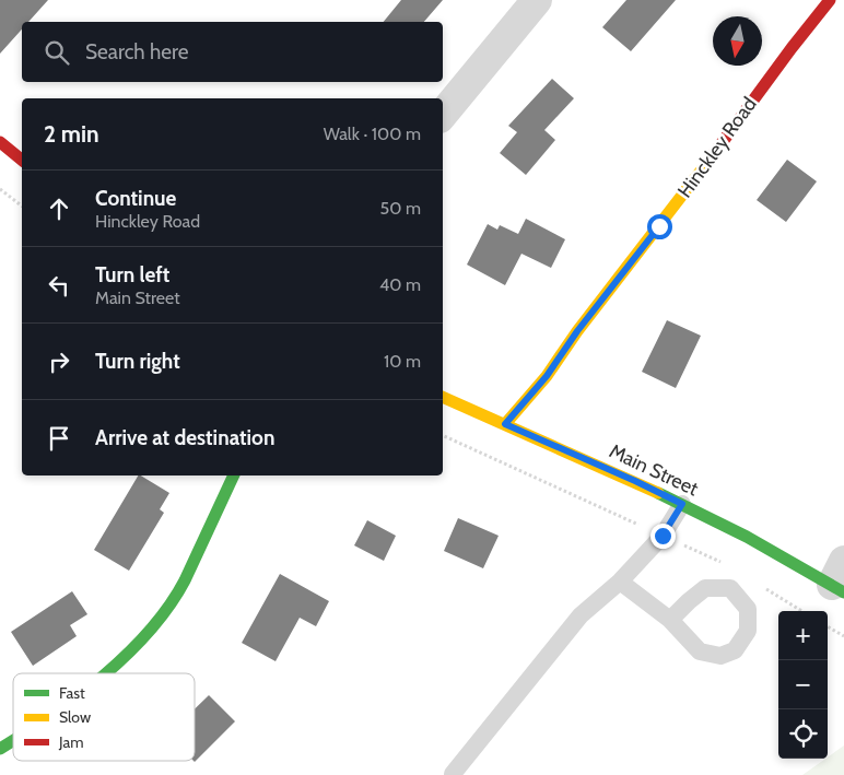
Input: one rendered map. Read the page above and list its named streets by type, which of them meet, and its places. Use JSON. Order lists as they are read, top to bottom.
{
  "streets": {
    "street": ["Hinckley Road", "Main Street"]
  },
  "crossings": [
    ["Hinckley Road", "Main Street"]
  ],
  "legend": ["Fast", "Slow", "Jam"],
  "north": "bottom",
  "page": {
    "search": "Search here",
    "heading": ["2 min", "Walk · 100 m"],
    "list": [
      ["Continue", "Hinckley Road", "50 m"],
      ["Turn left", "Main Street", "40 m"],
      ["Turn right", "10 m"],
      "Arrive at destination"
    ],
    "map_buttons": ["+", "−"]
  }
}
